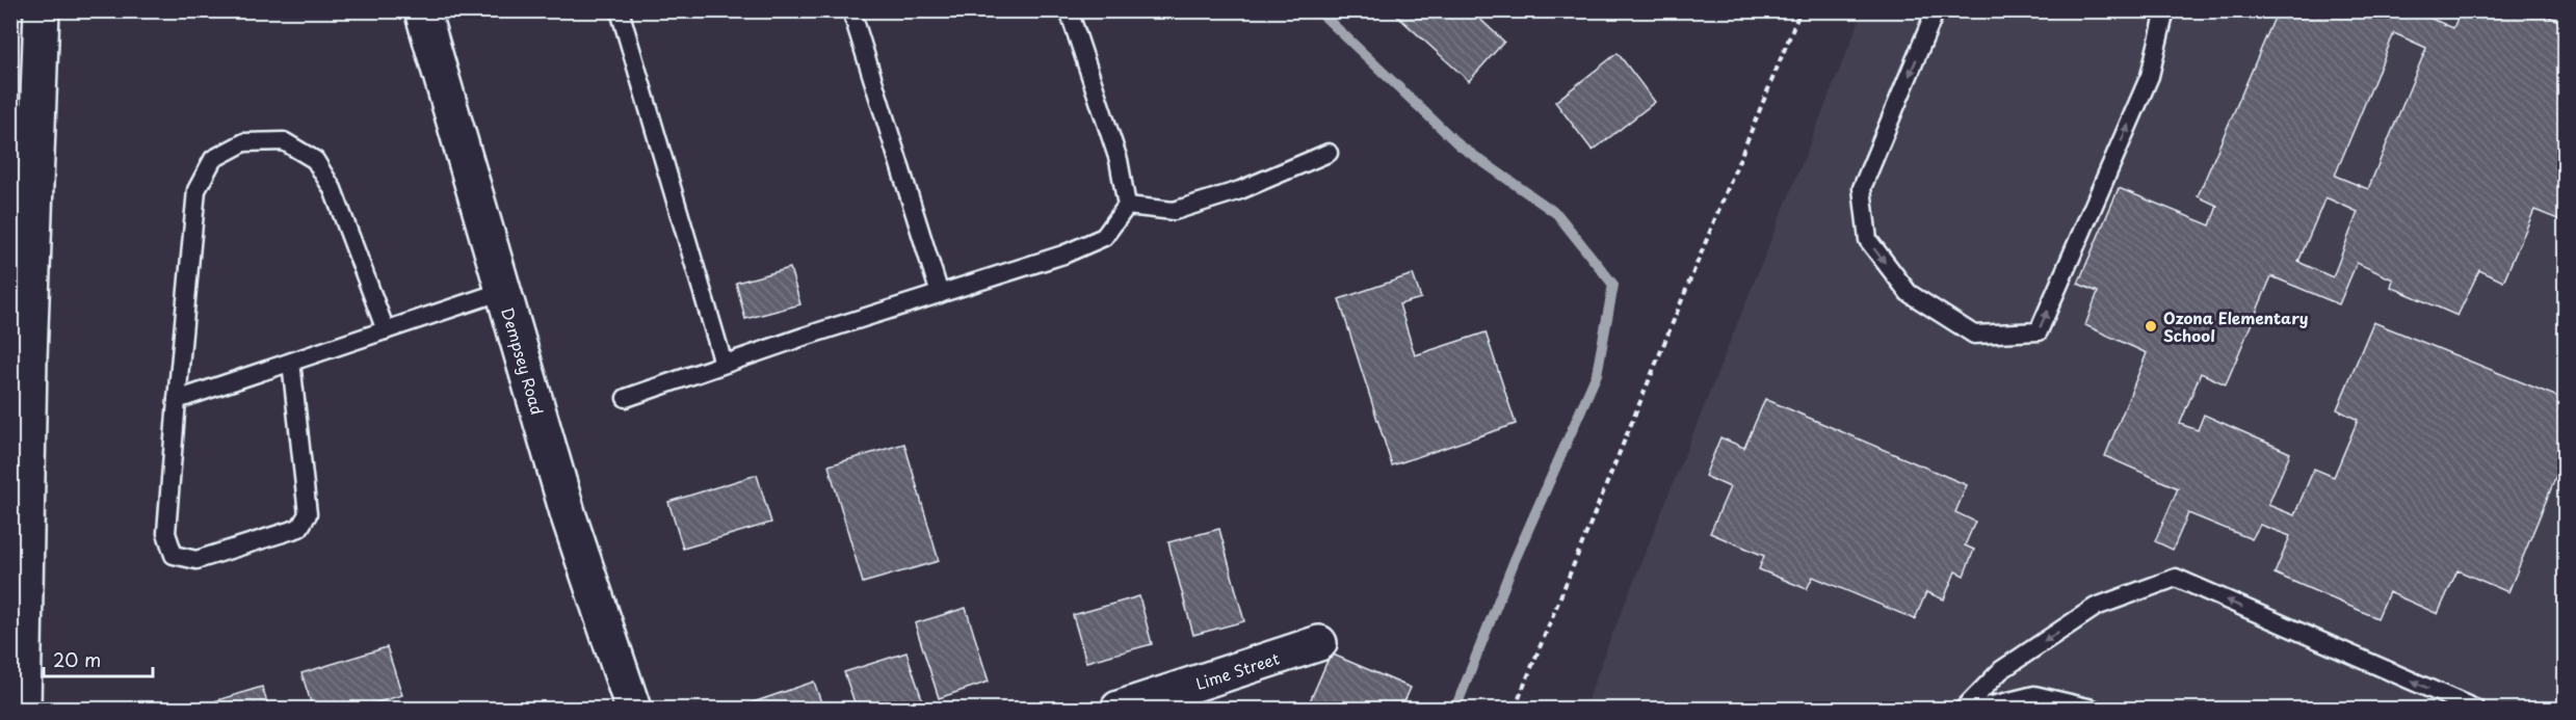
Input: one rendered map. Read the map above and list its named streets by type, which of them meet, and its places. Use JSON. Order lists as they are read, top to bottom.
{
  "streets": {
    "street": ["Dempsey Road", "Lime Street"]
  },
  "places": ["Ozona Elementary School"],
  "scale_bar": "20 m"
}
